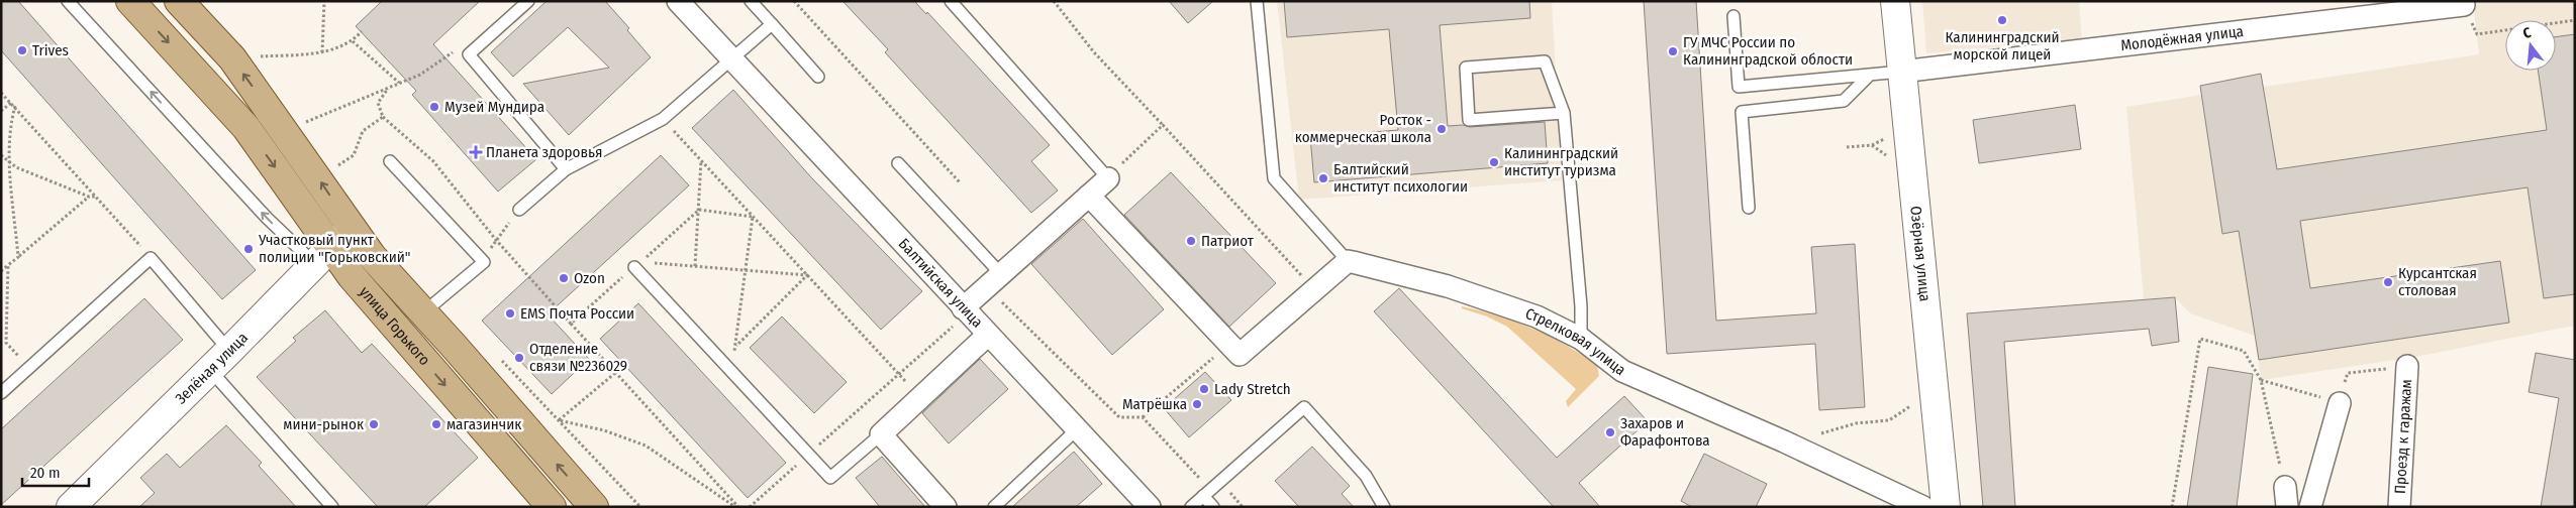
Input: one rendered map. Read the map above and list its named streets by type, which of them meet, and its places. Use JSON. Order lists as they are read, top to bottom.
{
  "streets": {
    "main road": ["улица Горького"],
    "street": [
      "Молодёжная улица",
      "Озёрная улица",
      "Балтийская улица",
      "Стрелковая улица",
      "Зелёная улица",
      "Проезд к гаражам"
    ]
  },
  "crossings": [
    ["Молодёжная улица", "Озёрная улица"],
    ["улица Горького", "Зелёная улица"]
  ],
  "places": {
    "other": [
      "Калининградский морской лицей",
      "Trives",
      "ГУ МЧС России по Калининградской облости",
      "Музей Мундира",
      "Росток - коммерческая школа",
      "Калининградский институт туризма",
      "Балтийский институт психологии",
      "Патриот",
      "Участковый пункт полиции \"Горьковский\"",
      "Ozon",
      "Курсантская столовая",
      "EMS Почта России",
      "Отделение связи №236029",
      "Lady Stretch",
      "Матрёшка",
      "мини-рынок",
      "магазинчик",
      "Захаров и Фарафонтова"
    ],
    "health": ["Планета здоровья"]
  },
  "scale_bar": "20 m",
  "north": "top"
}
